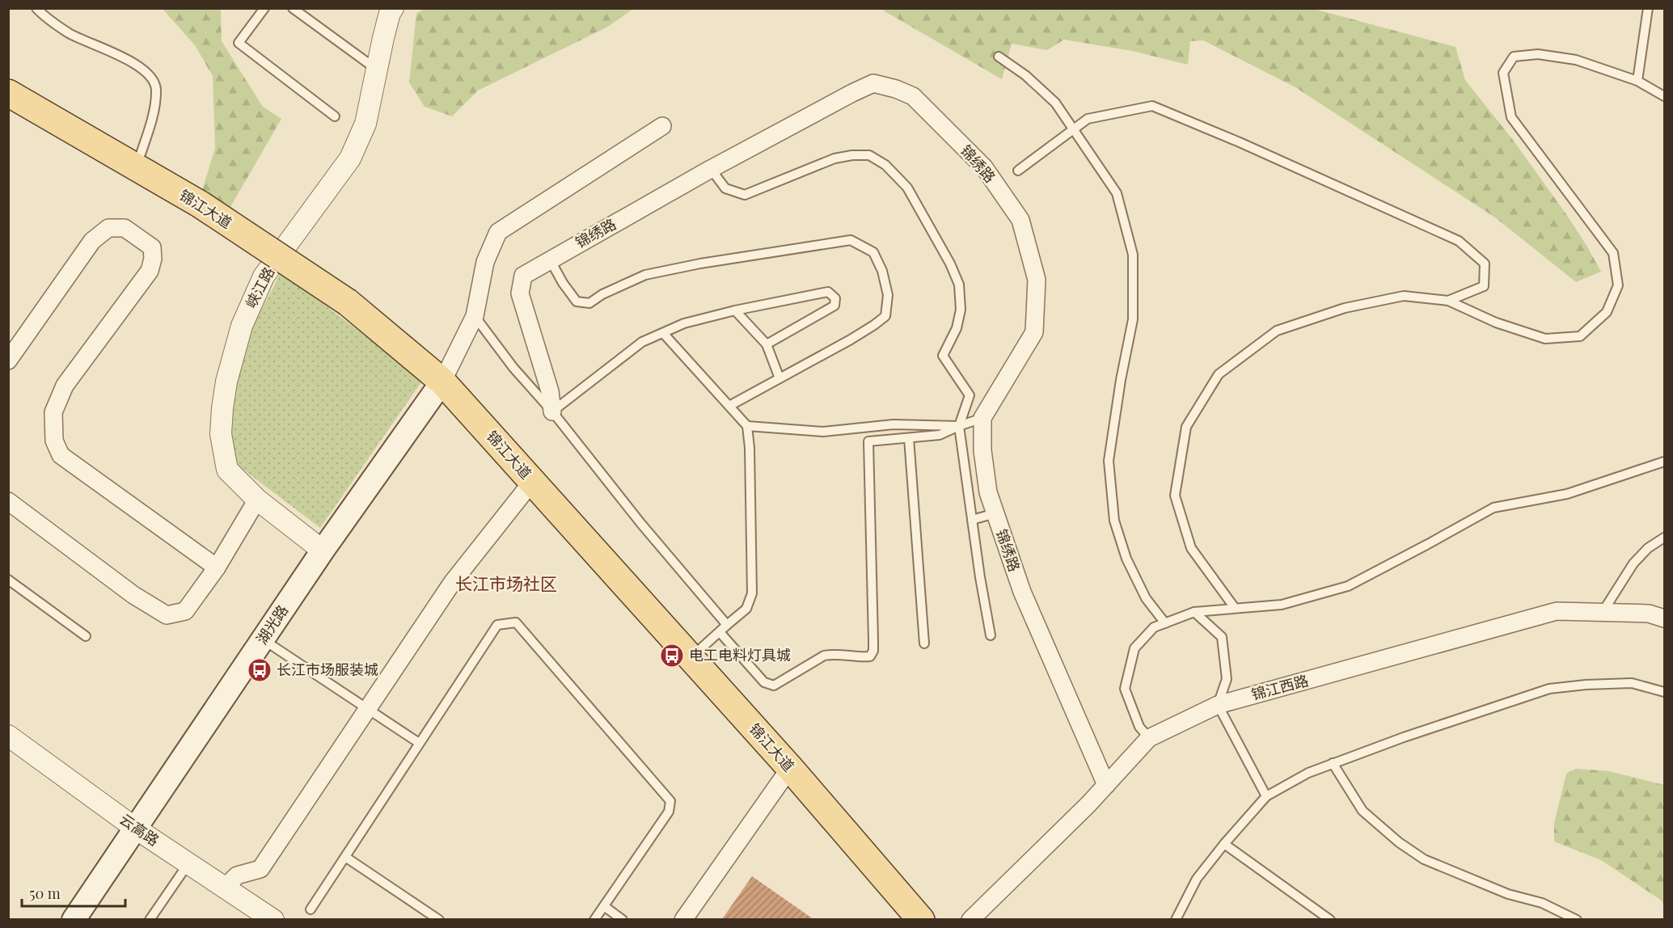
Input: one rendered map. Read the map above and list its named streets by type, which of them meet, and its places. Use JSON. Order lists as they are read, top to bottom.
{
  "streets": {
    "main road": ["锦江大道", "湖光路"],
    "street": [
      "锦绣路",
      "峡江路",
      "锦江西路",
      "云高路"
    ]
  },
  "crossings": [
    ["锦绣路", "锦江西路"],
    ["锦江大道", "湖光路"],
    ["峡江路", "湖光路"],
    ["湖光路", "云高路"]
  ],
  "districts": ["长江市场社区"],
  "places": {
    "bus stop": ["电工电料灯具城", "长江市场服装城"]
  },
  "scale_bar": "50 m"
}
